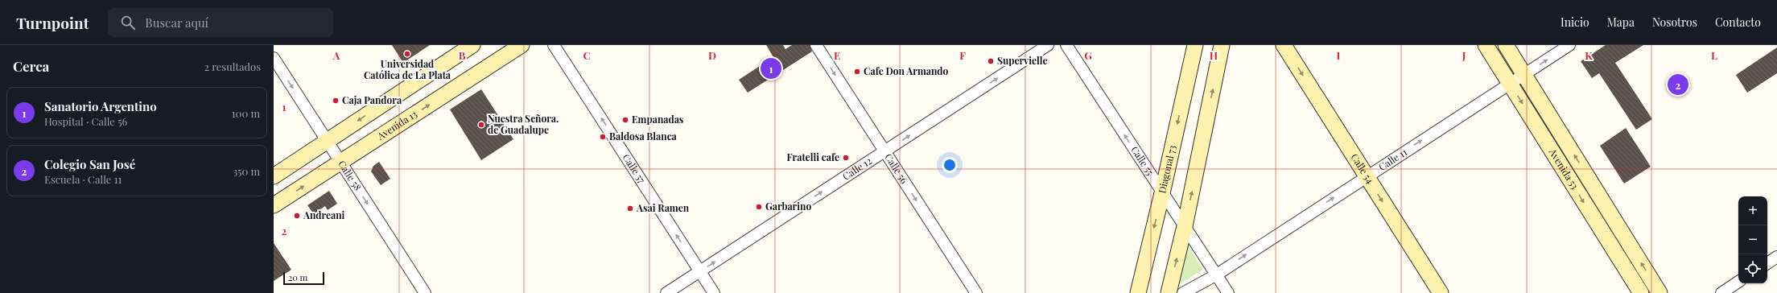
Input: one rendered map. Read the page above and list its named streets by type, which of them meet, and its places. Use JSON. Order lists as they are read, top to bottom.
{
  "streets": {
    "main road": [
      "Avenida 13",
      "Diagonal 73",
      "Calle 54",
      "Avenida 53"
    ],
    "street": [
      "Calle 11",
      "Calle 55",
      "Calle 57",
      "Calle 12",
      "Calle 56",
      "Calle 58"
    ]
  },
  "crossings": [
    ["Avenida 13", "Calle 58"],
    ["Calle 11", "Calle 55"],
    ["Calle 11", "Calle 54"],
    ["Calle 11", "Avenida 53"],
    ["Calle 55", "Diagonal 73"],
    ["Calle 57", "Calle 12"],
    ["Calle 12", "Calle 56"]
  ],
  "one_way": [
    "Calle 11",
    "Calle 55",
    "Calle 57",
    "Calle 12",
    "Calle 56",
    "Calle 54",
    "Calle 58"
  ],
  "places": [
    "Universidad Católica de La Plata",
    "Supervielle",
    "Cafe Don Armando",
    "Caja Pandora",
    "Empanadas",
    "Nuestra Señora. de Guadalupe",
    "Baldosa Blanca",
    "Fratelli cafe",
    "Garbarino",
    "Asai Ramen",
    "Andreani"
  ],
  "scale_bar": "20 m",
  "page": {
    "header": "Turnpoint",
    "search": "Buscar aquí",
    "nav": [
      "Inicio",
      "Mapa",
      "Nosotros",
      "Contacto"
    ],
    "heading": ["Cerca", "2 resultados"],
    "pins": ["1", "2"],
    "list": [
      {
        "mark": "1",
        "name": "Sanatorio Argentino",
        "note": "Hospital · Calle 56",
        "value": "100 m"
      },
      {
        "mark": "2",
        "name": "Colegio San José",
        "note": "Escuela · Calle 11",
        "value": "350 m"
      }
    ],
    "map_buttons": ["+", "−"],
    "scale": "20 m"
  },
  "grid": {
    "columns": [
      "A",
      "B",
      "C",
      "D",
      "E",
      "F",
      "G",
      "H",
      "I",
      "J",
      "K",
      "L"
    ],
    "rows": ["1", "2"]
  }
}
